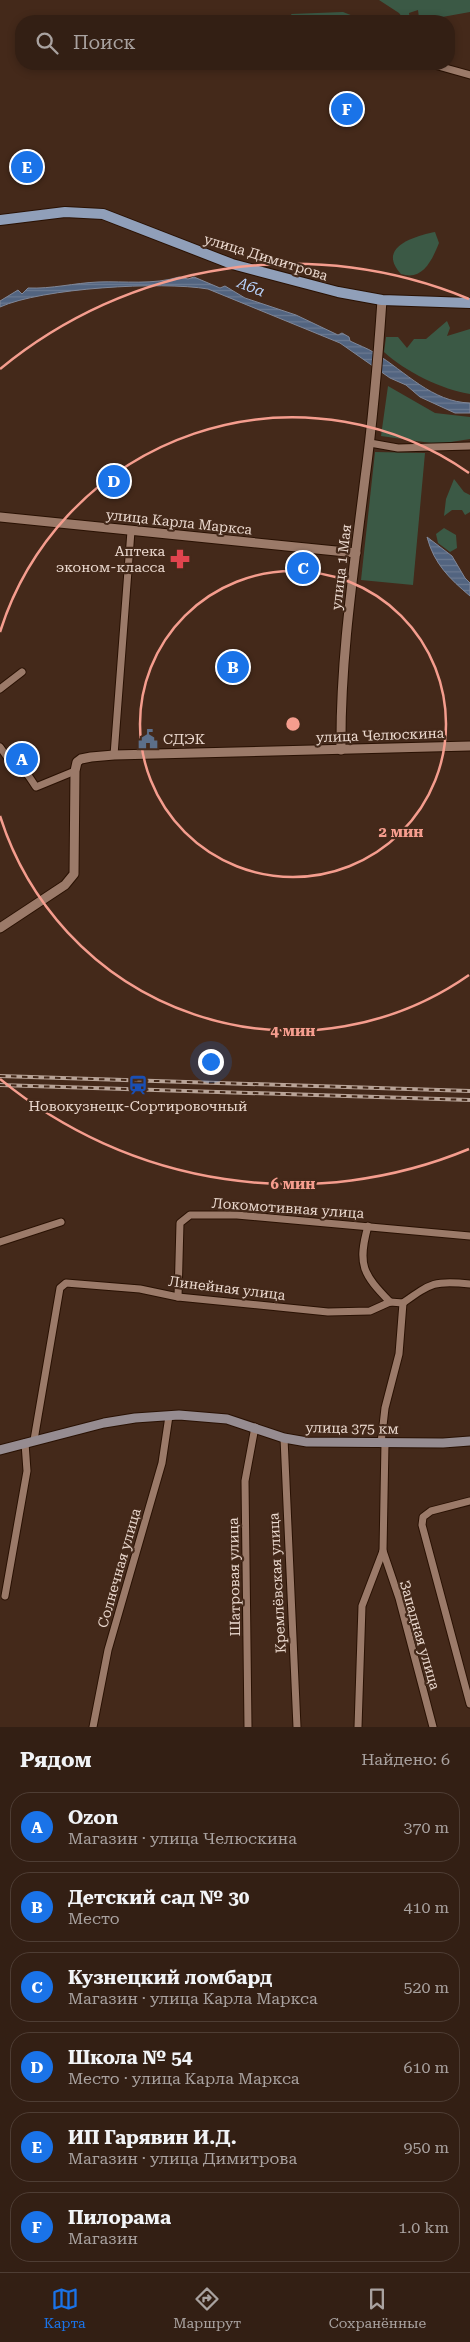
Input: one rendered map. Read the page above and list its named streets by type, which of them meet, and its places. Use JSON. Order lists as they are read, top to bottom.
{
  "streets": {
    "main road": ["улица Димитрова", "улица 375 км"],
    "street": [
      "улица Карла Маркса",
      "улица 1 Мая",
      "улица Челюскина",
      "Локомотивная улица",
      "Линейная улица",
      "Солнечная улица",
      "Шатровая улица",
      "Кремлёвская улица",
      "Западная улица"
    ]
  },
  "crossings": [
    ["улица Димитрова", "улица 1 Мая"],
    ["улица Карла Маркса", "улица 1 Мая"],
    ["улица 1 Мая", "улица Челюскина"],
    ["Локомотивная улица", "Линейная улица"],
    ["Линейная улица", "улица 375 км"],
    ["улица 375 км", "Солнечная улица"],
    ["улица 375 км", "Шатровая улица"],
    ["улица 375 км", "Кремлёвская улица"]
  ],
  "water": ["Аба"],
  "places": {
    "pharmacy": ["Аптека эконом-класса"],
    "public building": ["СДЭК"],
    "station": ["Новокузнецк-Сортировочный"]
  },
  "page": {
    "search": "Поиск",
    "pins": [
      "F",
      "E",
      "D",
      "C",
      "B",
      "A"
    ],
    "heading": ["Рядом", "Найдено: 6"],
    "list": [
      {
        "mark": "A",
        "name": "Ozon",
        "note": "Магазин · улица Челюскина",
        "value": "370 m"
      },
      {
        "mark": "B",
        "name": "Детский сад № 30",
        "note": "Место",
        "value": "410 m"
      },
      {
        "mark": "C",
        "name": "Кузнецкий ломбард",
        "note": "Магазин · улица Карла Маркса",
        "value": "520 m"
      },
      {
        "mark": "D",
        "name": "Школа № 54",
        "note": "Место · улица Карла Маркса",
        "value": "610 m"
      },
      {
        "mark": "E",
        "name": "ИП Гарявин И.Д.",
        "note": "Магазин · улица Димитрова",
        "value": "950 m"
      },
      {
        "mark": "F",
        "name": "Пилорама",
        "note": "Магазин",
        "value": "1.0 km"
      }
    ],
    "nav": ["Карта", "Маршрут", "Сохранённые"]
  },
  "rings": ["2 мин", "4 мин", "6 мин"]
}
